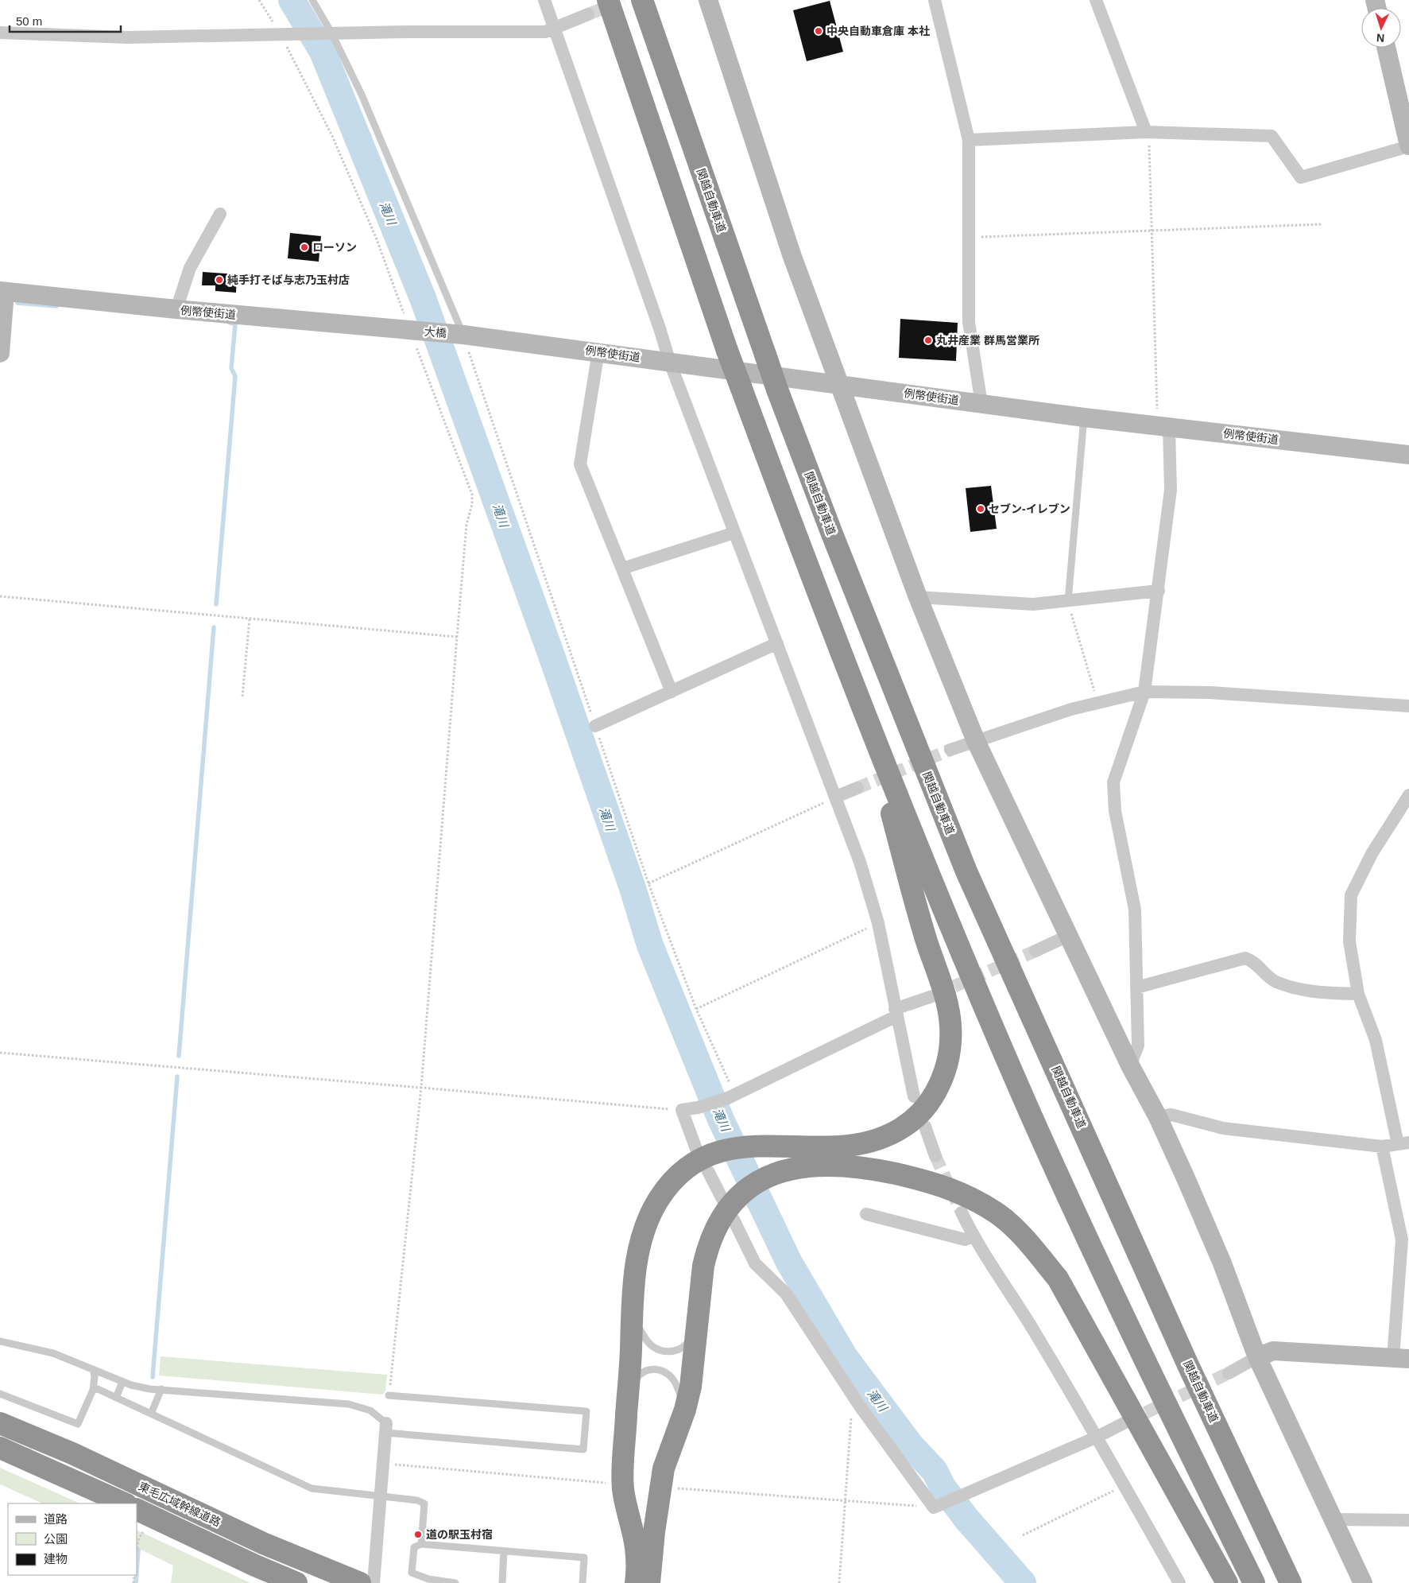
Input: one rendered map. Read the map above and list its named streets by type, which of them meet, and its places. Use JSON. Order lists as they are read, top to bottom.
{
  "streets": {
    "highway": ["関越自動車道", "東毛広域幹線道路"],
    "street": ["例幣使街道", "大橋"]
  },
  "crossings": [
    ["例幣使街道", "大橋"]
  ],
  "water": ["滝川"],
  "places": [
    "中央自動車倉庫 本社",
    "ローソン",
    "純手打そば与志乃玉村店",
    "丸井産業 群馬営業所",
    "セブン-イレブン",
    "道の駅玉村宿"
  ],
  "legend": ["道路", "公園", "建物"],
  "scale_bar": "50 m",
  "north": "bottom"
}
